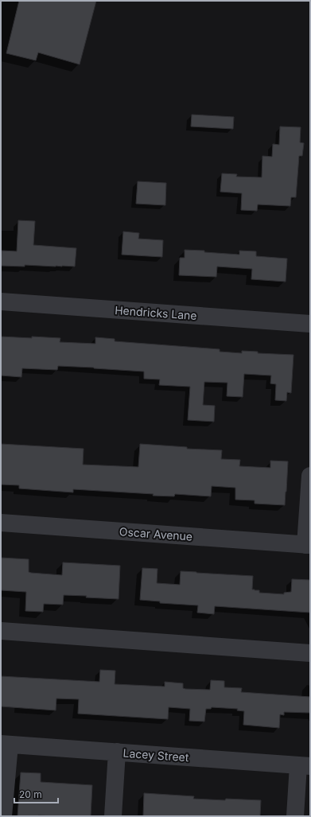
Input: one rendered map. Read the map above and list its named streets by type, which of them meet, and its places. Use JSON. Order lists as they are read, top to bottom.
{
  "streets": {
    "street": ["Hendricks Lane", "Oscar Avenue", "Lacey Street"]
  },
  "scale_bar": "20 m"
}
